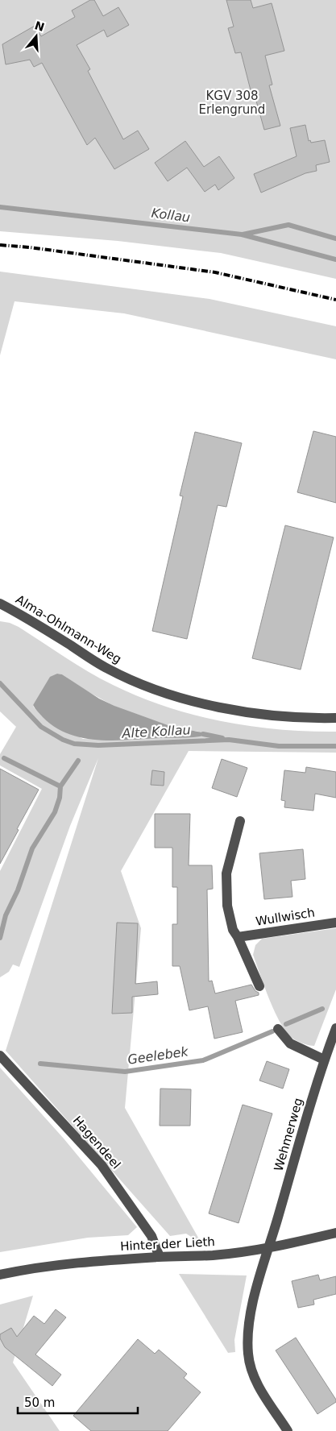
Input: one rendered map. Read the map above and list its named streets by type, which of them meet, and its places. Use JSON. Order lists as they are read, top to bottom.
{
  "streets": {
    "street": [
      "Alma-Ohlmann-Weg",
      "Wullwisch",
      "Wehmerweg",
      "Hagendeel",
      "Hinter der Lieth"
    ]
  },
  "crossings": [
    ["Wehmerweg", "Hinter der Lieth"],
    ["Hagendeel", "Hinter der Lieth"]
  ],
  "water": ["Kollau", "Alte Kollau", "Geelebek"],
  "parks": ["KGV 308 Erlengrund"],
  "scale_bar": "50 m",
  "north": "top"
}
